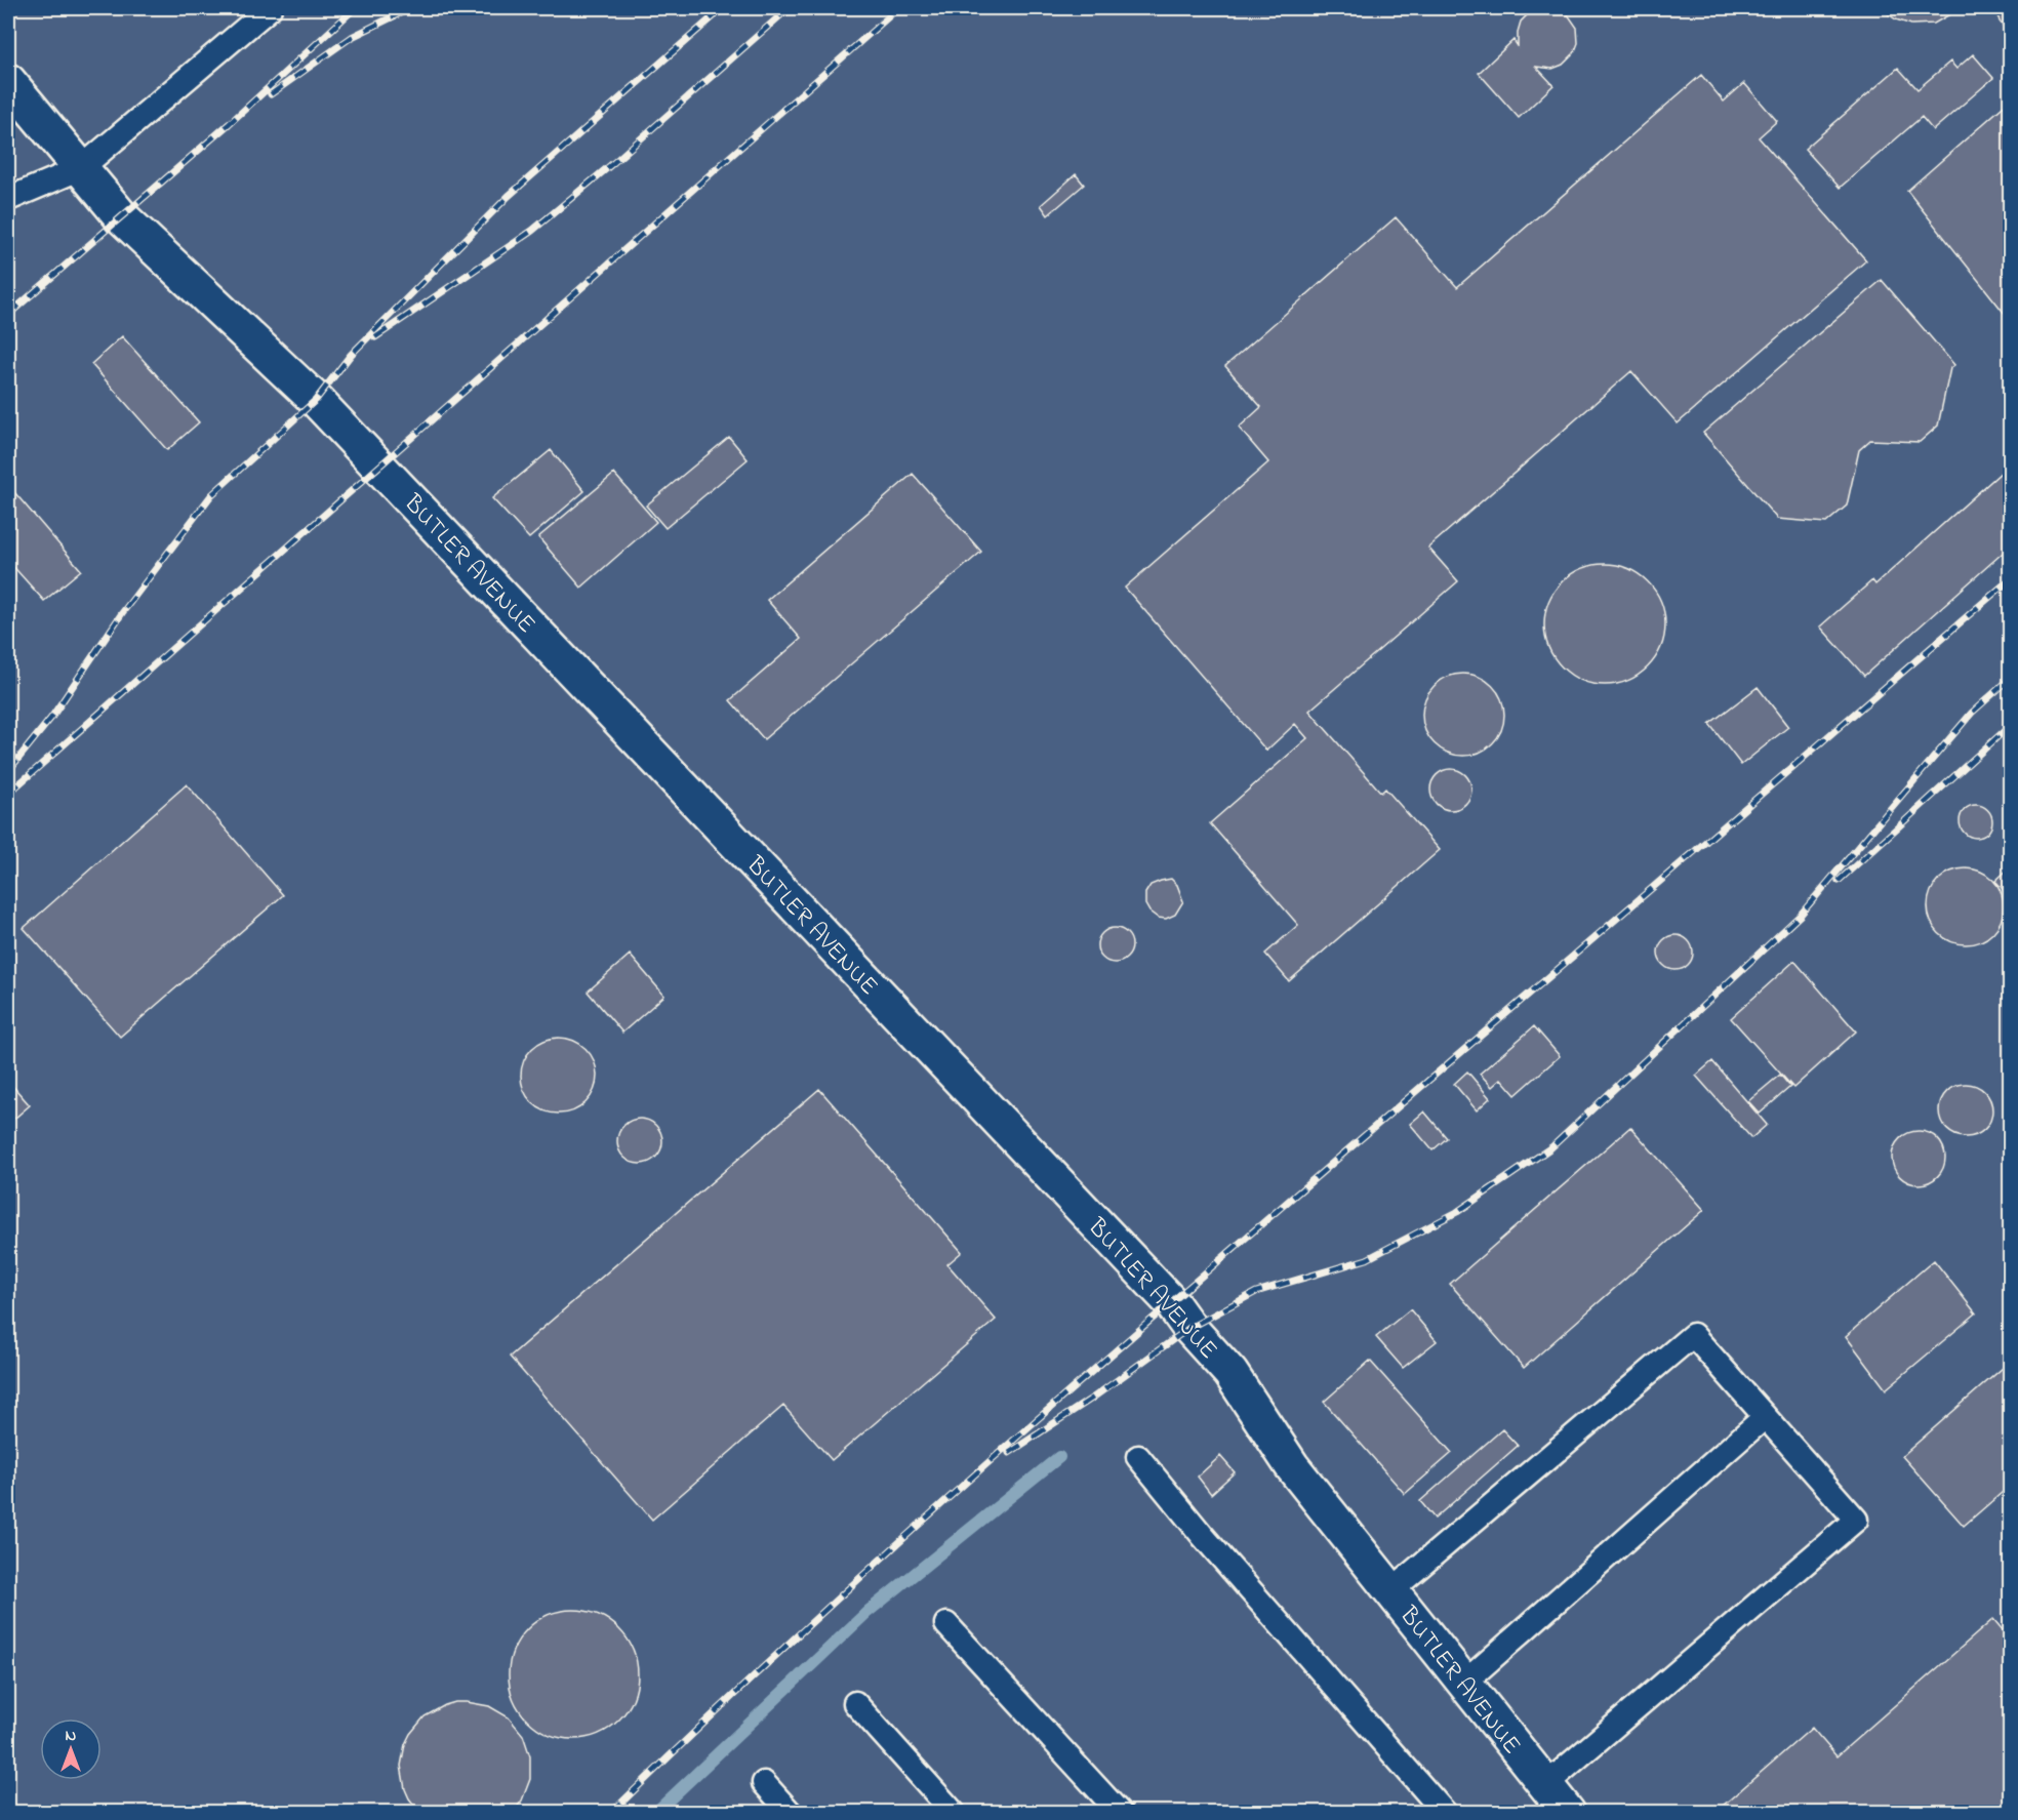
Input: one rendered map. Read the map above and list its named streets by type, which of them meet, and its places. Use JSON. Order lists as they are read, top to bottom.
{
  "streets": {
    "street": ["BUTLER AVENUE"]
  },
  "north": "top"
}
